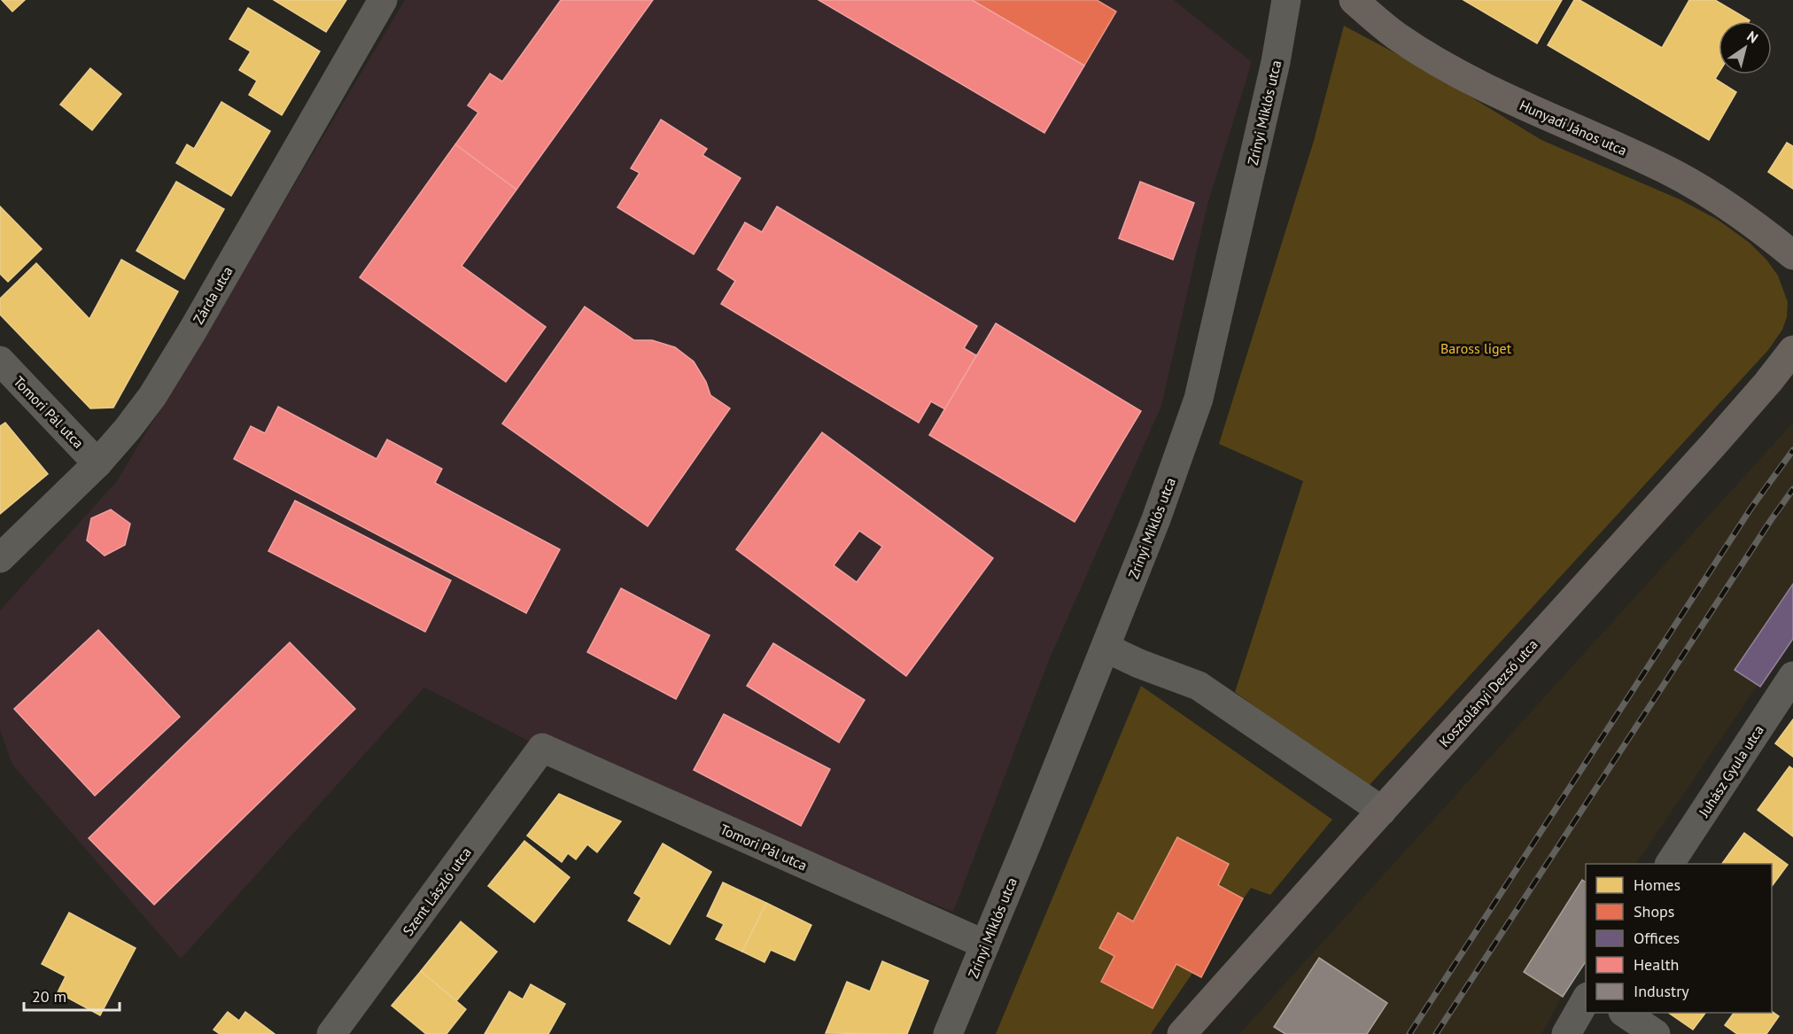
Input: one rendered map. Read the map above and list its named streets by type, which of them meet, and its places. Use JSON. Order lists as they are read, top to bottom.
{
  "streets": {
    "main road": ["Hunyadi János utca", "Kosztolányi Dezső utca"],
    "street": [
      "Zrínyi Miklós utca",
      "Zárda utca",
      "Tomori Pál utca",
      "Juhász Gyula utca",
      "Szent László utca"
    ]
  },
  "crossings": [
    ["Zrínyi Miklós utca", "Tomori Pál utca"],
    ["Zárda utca", "Tomori Pál utca"],
    ["Tomori Pál utca", "Szent László utca"]
  ],
  "parks": ["Baross liget"],
  "legend": [
    "Homes",
    "Shops",
    "Offices",
    "Health",
    "Industry"
  ],
  "scale_bar": "20 m",
  "north": "top right"
}
